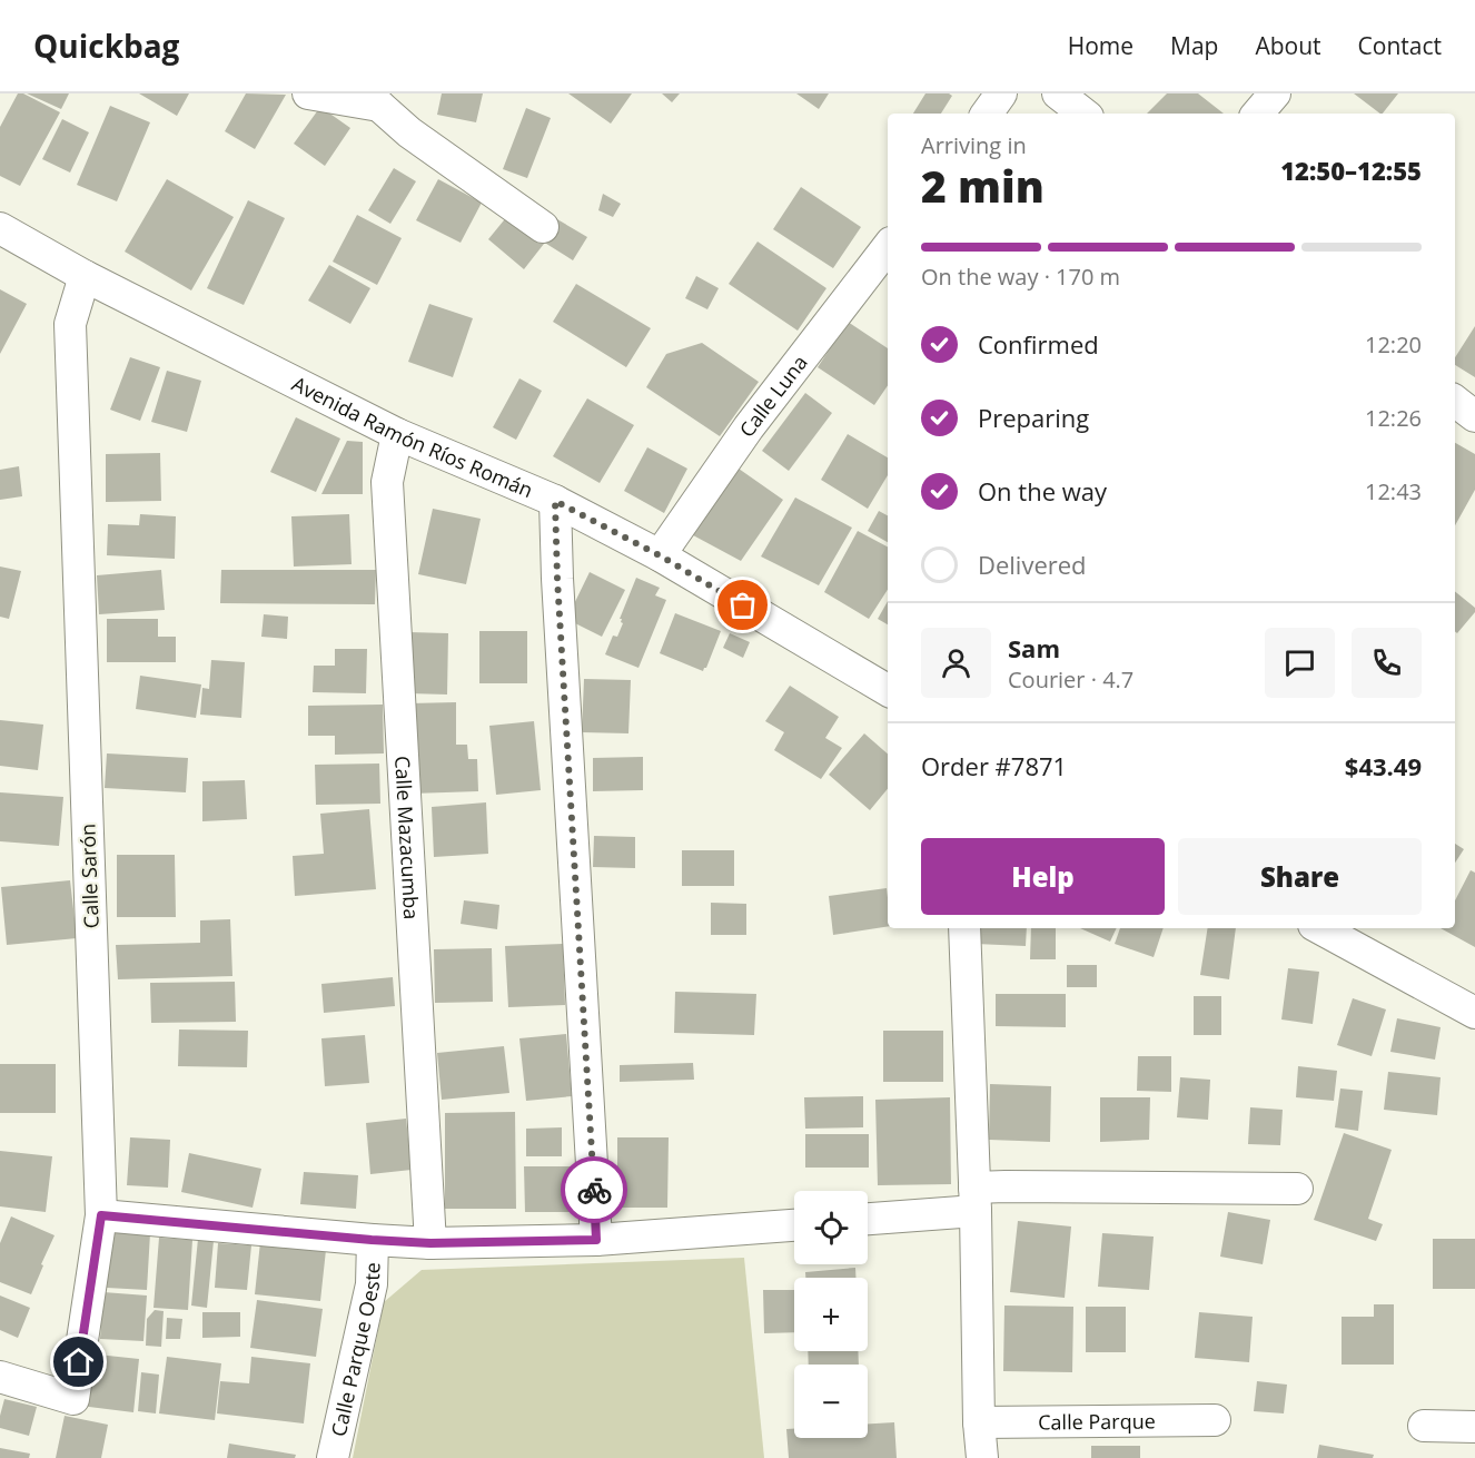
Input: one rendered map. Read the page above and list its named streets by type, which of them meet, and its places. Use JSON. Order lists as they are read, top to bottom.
{
  "streets": {
    "street": [
      "Calle Luna",
      "Avenida Ramón Ríos Román",
      "Calle Mazacumba",
      "Calle Sarón",
      "Calle Parque Oeste",
      "Calle Parque"
    ]
  },
  "crossings": [
    ["Calle Luna", "Avenida Ramón Ríos Román"],
    ["Avenida Ramón Ríos Román", "Calle Mazacumba"],
    ["Avenida Ramón Ríos Román", "Calle Sarón"]
  ],
  "page": {
    "header": "Quickbag",
    "nav": [
      "Home",
      "Map",
      "About",
      "Contact"
    ],
    "heading": ["2 min", "Arriving in", "12:50–12:55"],
    "panel": [
      "Sam",
      "Courier · 4.7",
      "Order #7871",
      "$43.49"
    ],
    "bar": "On the way · 170 m",
    "list": [
      ["Confirmed", "12:20"],
      ["Preparing", "12:26"],
      ["On the way", "12:43"],
      "Delivered"
    ],
    "buttons": ["Help", "Share"],
    "map_buttons": ["+", "−"]
  }
}
